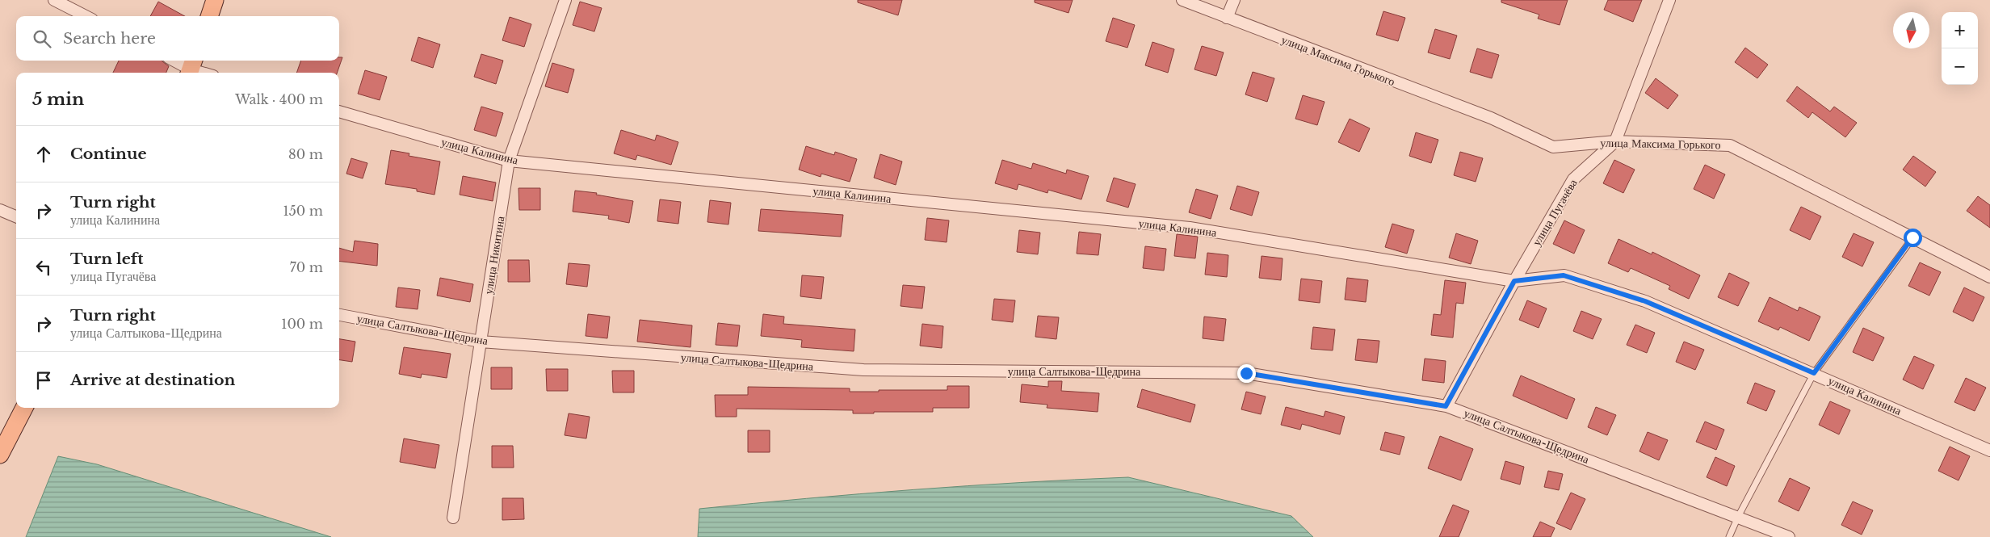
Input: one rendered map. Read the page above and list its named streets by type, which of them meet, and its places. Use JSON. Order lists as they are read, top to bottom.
{
  "streets": {
    "street": [
      "улица Максима Горького",
      "улица Калинина",
      "улица Пугачёва",
      "улица Никитина",
      "улица Салтыкова-Щедрина"
    ]
  },
  "crossings": [
    ["улица Максима Горького", "улица Пугачёва"],
    ["улица Калинина", "улица Пугачёва"],
    ["улица Калинина", "улица Никитина"],
    ["улица Пугачёва", "улица Салтыкова-Щедрина"],
    ["улица Никитина", "улица Салтыкова-Щедрина"]
  ],
  "north": "bottom",
  "page": {
    "map_buttons": ["+", "−"],
    "search": "Search here",
    "heading": ["5 min", "Walk · 400 m"],
    "list": [
      ["Continue", "80 m"],
      ["Turn right", "улица Калинина", "150 m"],
      ["Turn left", "улица Пугачёва", "70 m"],
      ["Turn right", "улица Салтыкова-Щедрина", "100 m"],
      "Arrive at destination"
    ]
  }
}
